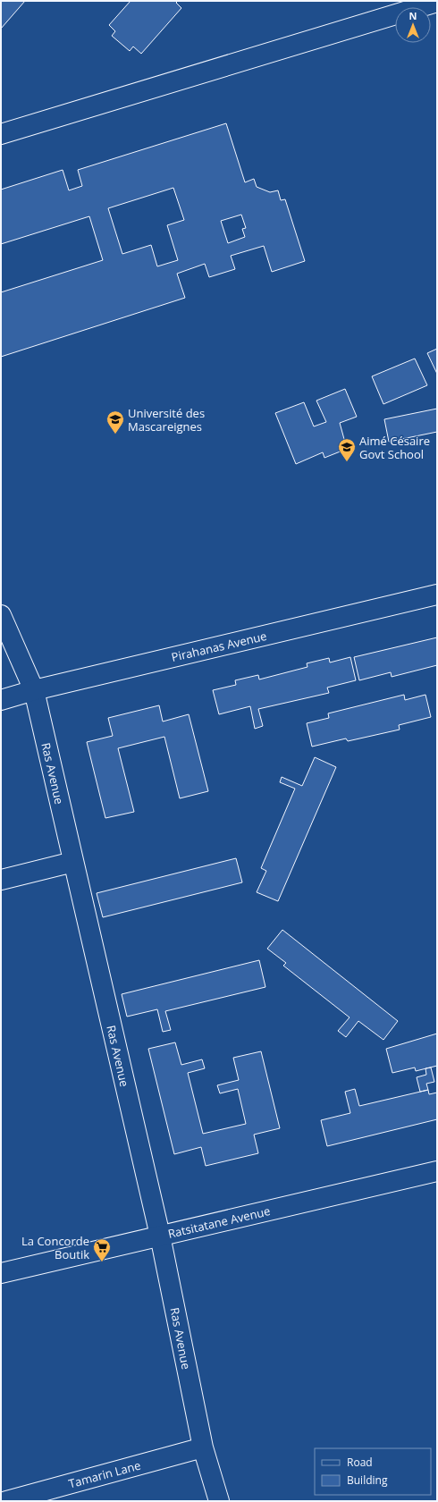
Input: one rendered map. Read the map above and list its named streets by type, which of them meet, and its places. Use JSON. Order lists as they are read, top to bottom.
{
  "streets": {
    "street": [
      "Pirahanas Avenue",
      "Ras Avenue",
      "Ratsitatane Avenue",
      "Tamarin Lane"
    ]
  },
  "crossings": [
    ["Pirahanas Avenue", "Ras Avenue"],
    ["Ras Avenue", "Ratsitatane Avenue"],
    ["Ras Avenue", "Tamarin Lane"]
  ],
  "places": {
    "school or university": ["Université des Mascareignes", "Aimé Césaire Govt School"],
    "supermarket": ["La Concorde Boutik"]
  },
  "legend": ["Road", "Building"],
  "north": "top"
}
